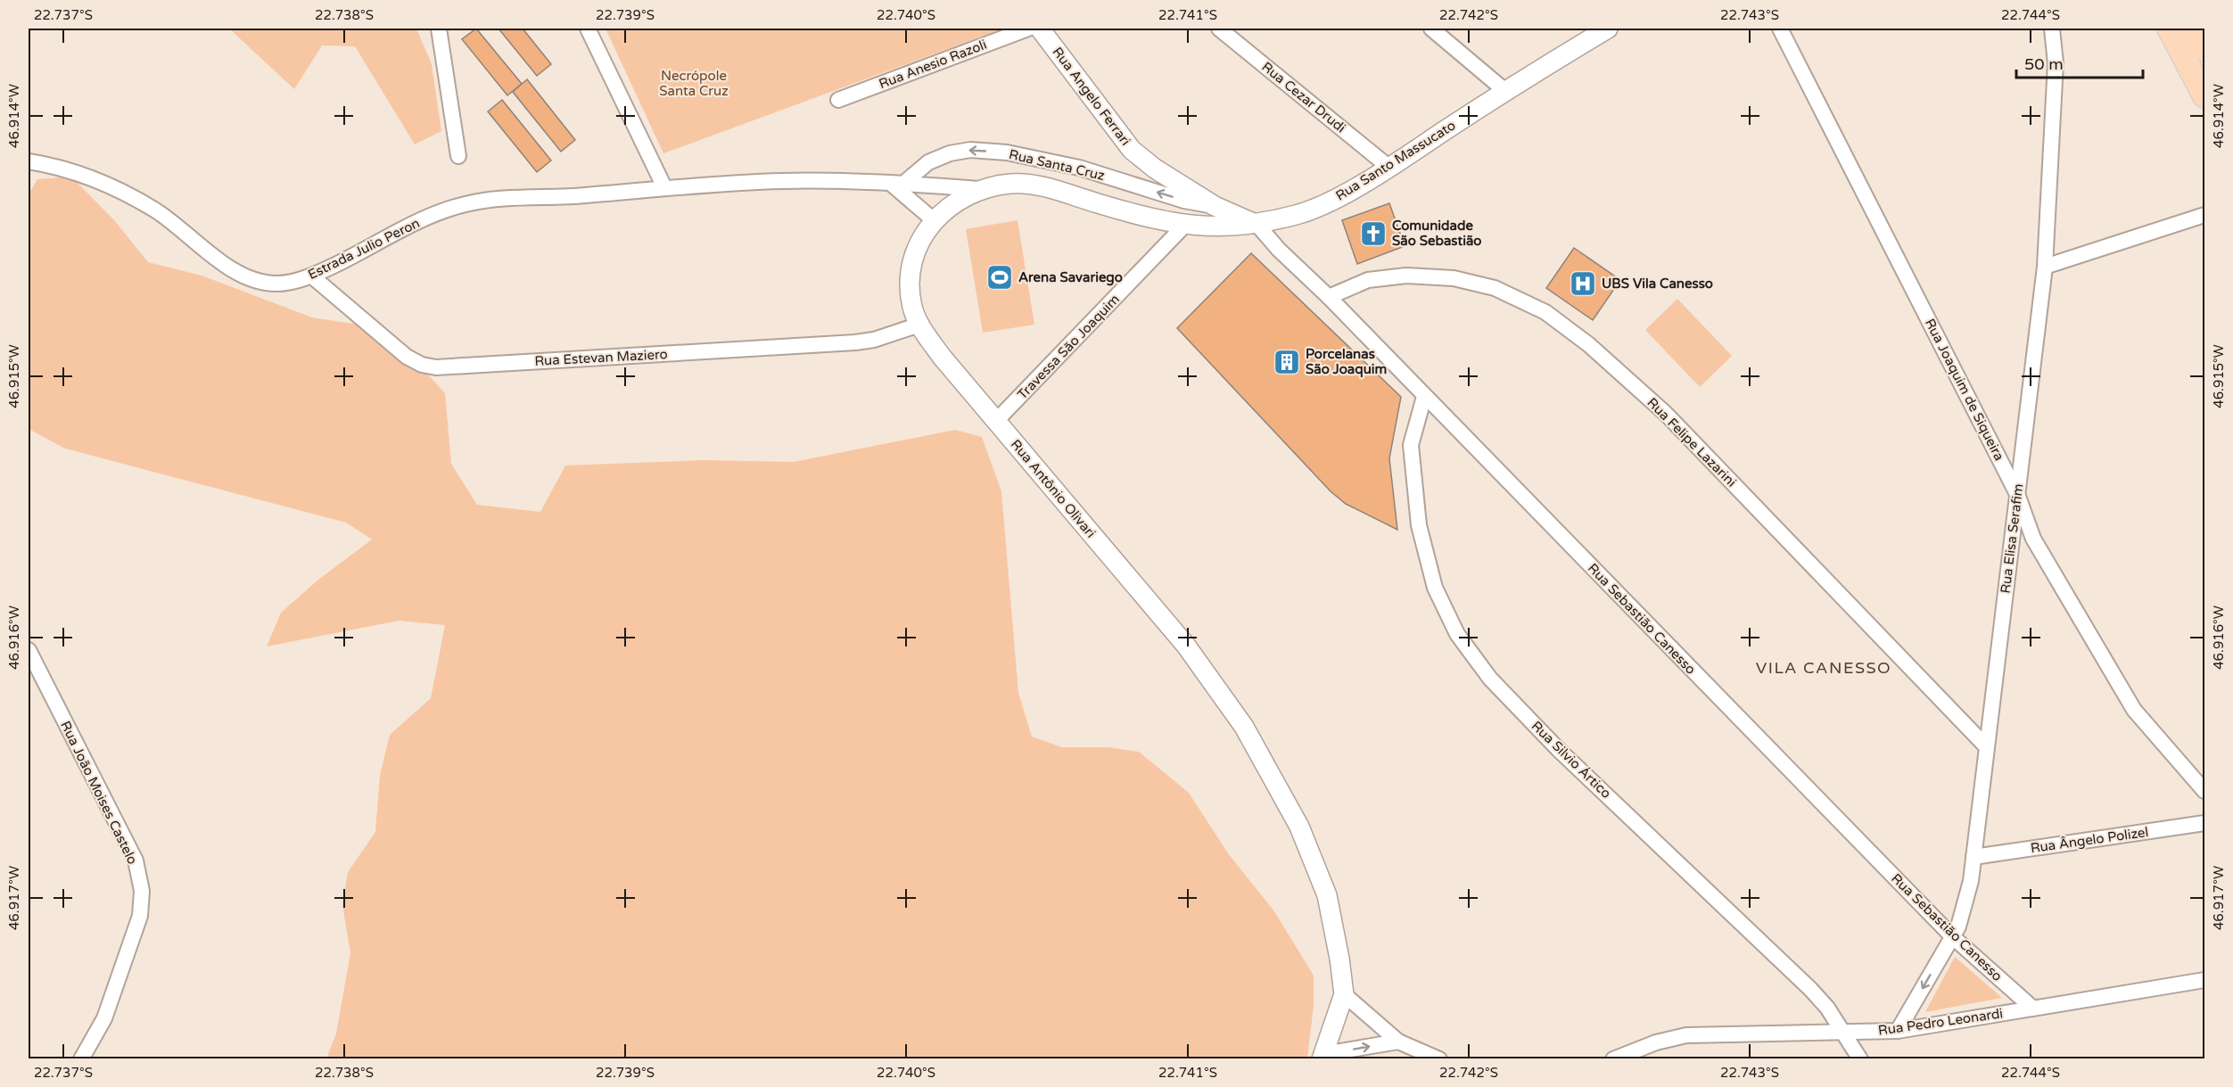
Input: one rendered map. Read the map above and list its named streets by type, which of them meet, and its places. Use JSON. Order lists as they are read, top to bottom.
{
  "streets": {
    "street": [
      "Rua Anesio Razoli",
      "Rua Angelo Ferrari",
      "Rua Cezar Drudi",
      "Rua Santo Massucato",
      "Rua Santa Cruz",
      "Estrada Julio Peron",
      "Travessa São Joaquim",
      "Rua Estevan Maziero",
      "Rua Joaquim de Siqueira",
      "Rua Felipe Lazarini",
      "Rua Antônio Olivari",
      "Rua Elisa Serafim",
      "Rua Sebastião Canesso",
      "Rua Silvio Ártico",
      "Rua João Moises Castelo",
      "Rua Ângelo Polizel",
      "Rua Pedro Leonardi"
    ]
  },
  "crossings": [
    ["Rua Angelo Ferrari", "Rua Santo Massucato"],
    ["Rua Angelo Ferrari", "Rua Santa Cruz"],
    ["Rua Angelo Ferrari", "Rua Antônio Olivari"],
    ["Rua Angelo Ferrari", "Rua Sebastião Canesso"],
    ["Rua Cezar Drudi", "Rua Santo Massucato"],
    ["Rua Santo Massucato", "Rua Antônio Olivari"],
    ["Rua Santo Massucato", "Rua Sebastião Canesso"],
    ["Rua Santa Cruz", "Estrada Julio Peron"],
    ["Estrada Julio Peron", "Rua Estevan Maziero"],
    ["Estrada Julio Peron", "Rua Antônio Olivari"],
    ["Travessa São Joaquim", "Rua Antônio Olivari"],
    ["Rua Estevan Maziero", "Rua Antônio Olivari"],
    ["Rua Joaquim de Siqueira", "Rua Elisa Serafim"],
    ["Rua Felipe Lazarini", "Rua Elisa Serafim"],
    ["Rua Felipe Lazarini", "Rua Sebastião Canesso"],
    ["Rua Antônio Olivari", "Rua Sebastião Canesso"],
    ["Rua Elisa Serafim", "Rua Sebastião Canesso"],
    ["Rua Elisa Serafim", "Rua Ângelo Polizel"],
    ["Rua Elisa Serafim", "Rua Pedro Leonardi"],
    ["Rua Sebastião Canesso", "Rua Silvio Ártico"],
    ["Rua Sebastião Canesso", "Rua Pedro Leonardi"],
    ["Rua Silvio Ártico", "Rua Pedro Leonardi"]
  ],
  "one_way": ["Rua Santa Cruz"],
  "districts": ["VILA CANESSO"],
  "parks": ["Necrópole Santa Cruz"],
  "places": {
    "church": ["Comunidade São Sebastião"],
    "sports": ["Arena Savariego"],
    "hospital": ["UBS Vila Canesso"],
    "building": ["Porcelanas São Joaquim"]
  },
  "scale_bar": "50 m",
  "coordinates": [
    "22.737°S",
    "22.738°S",
    "22.739°S",
    "22.740°S",
    "22.741°S",
    "22.742°S",
    "22.743°S",
    "22.744°S",
    "46.914°W",
    "46.915°W",
    "46.916°W",
    "46.917°W"
  ]
}
